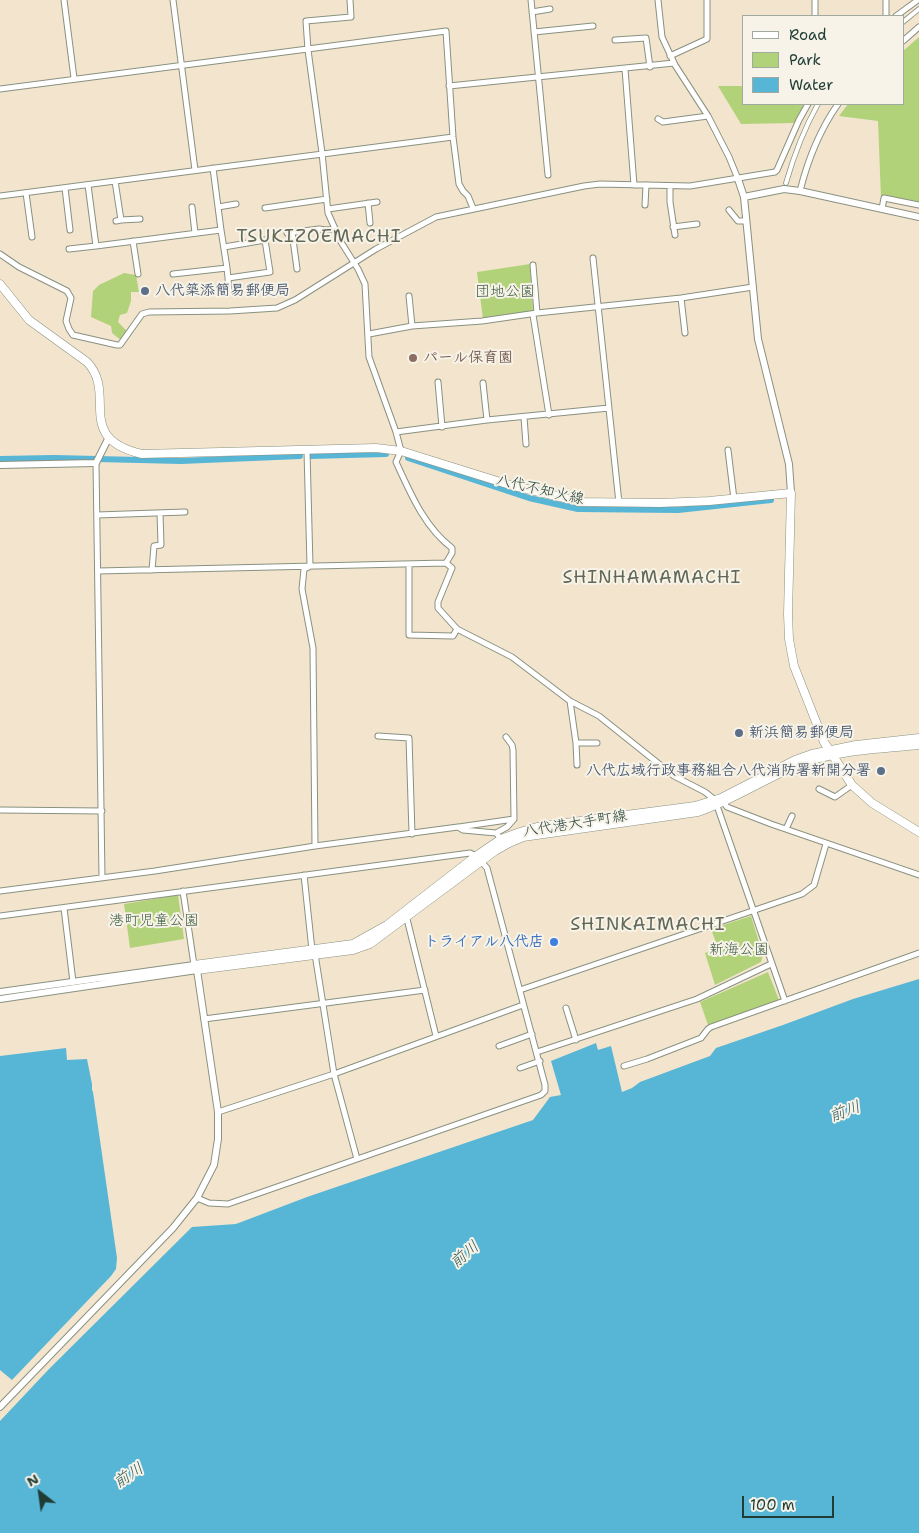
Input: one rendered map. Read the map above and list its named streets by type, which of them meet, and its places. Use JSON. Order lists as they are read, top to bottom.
{
  "streets": {
    "main road": ["八代不知火線", "八代港大手町線"]
  },
  "districts": ["TSUKIZOEMACHI", "SHINHAMAMACHI", "SHINKAIMACHI"],
  "water": ["前川"],
  "parks": ["団地公園", "港町児童公園", "新海公園"],
  "places": [
    "八代築添簡易郵便局",
    "パール保育園",
    "新浜簡易郵便局",
    "八代広域行政事務組合八代消防署新開分署",
    "トライアル八代店"
  ],
  "legend": ["Road", "Park", "Water"],
  "scale_bar": "100 m",
  "north": "top left"
}
